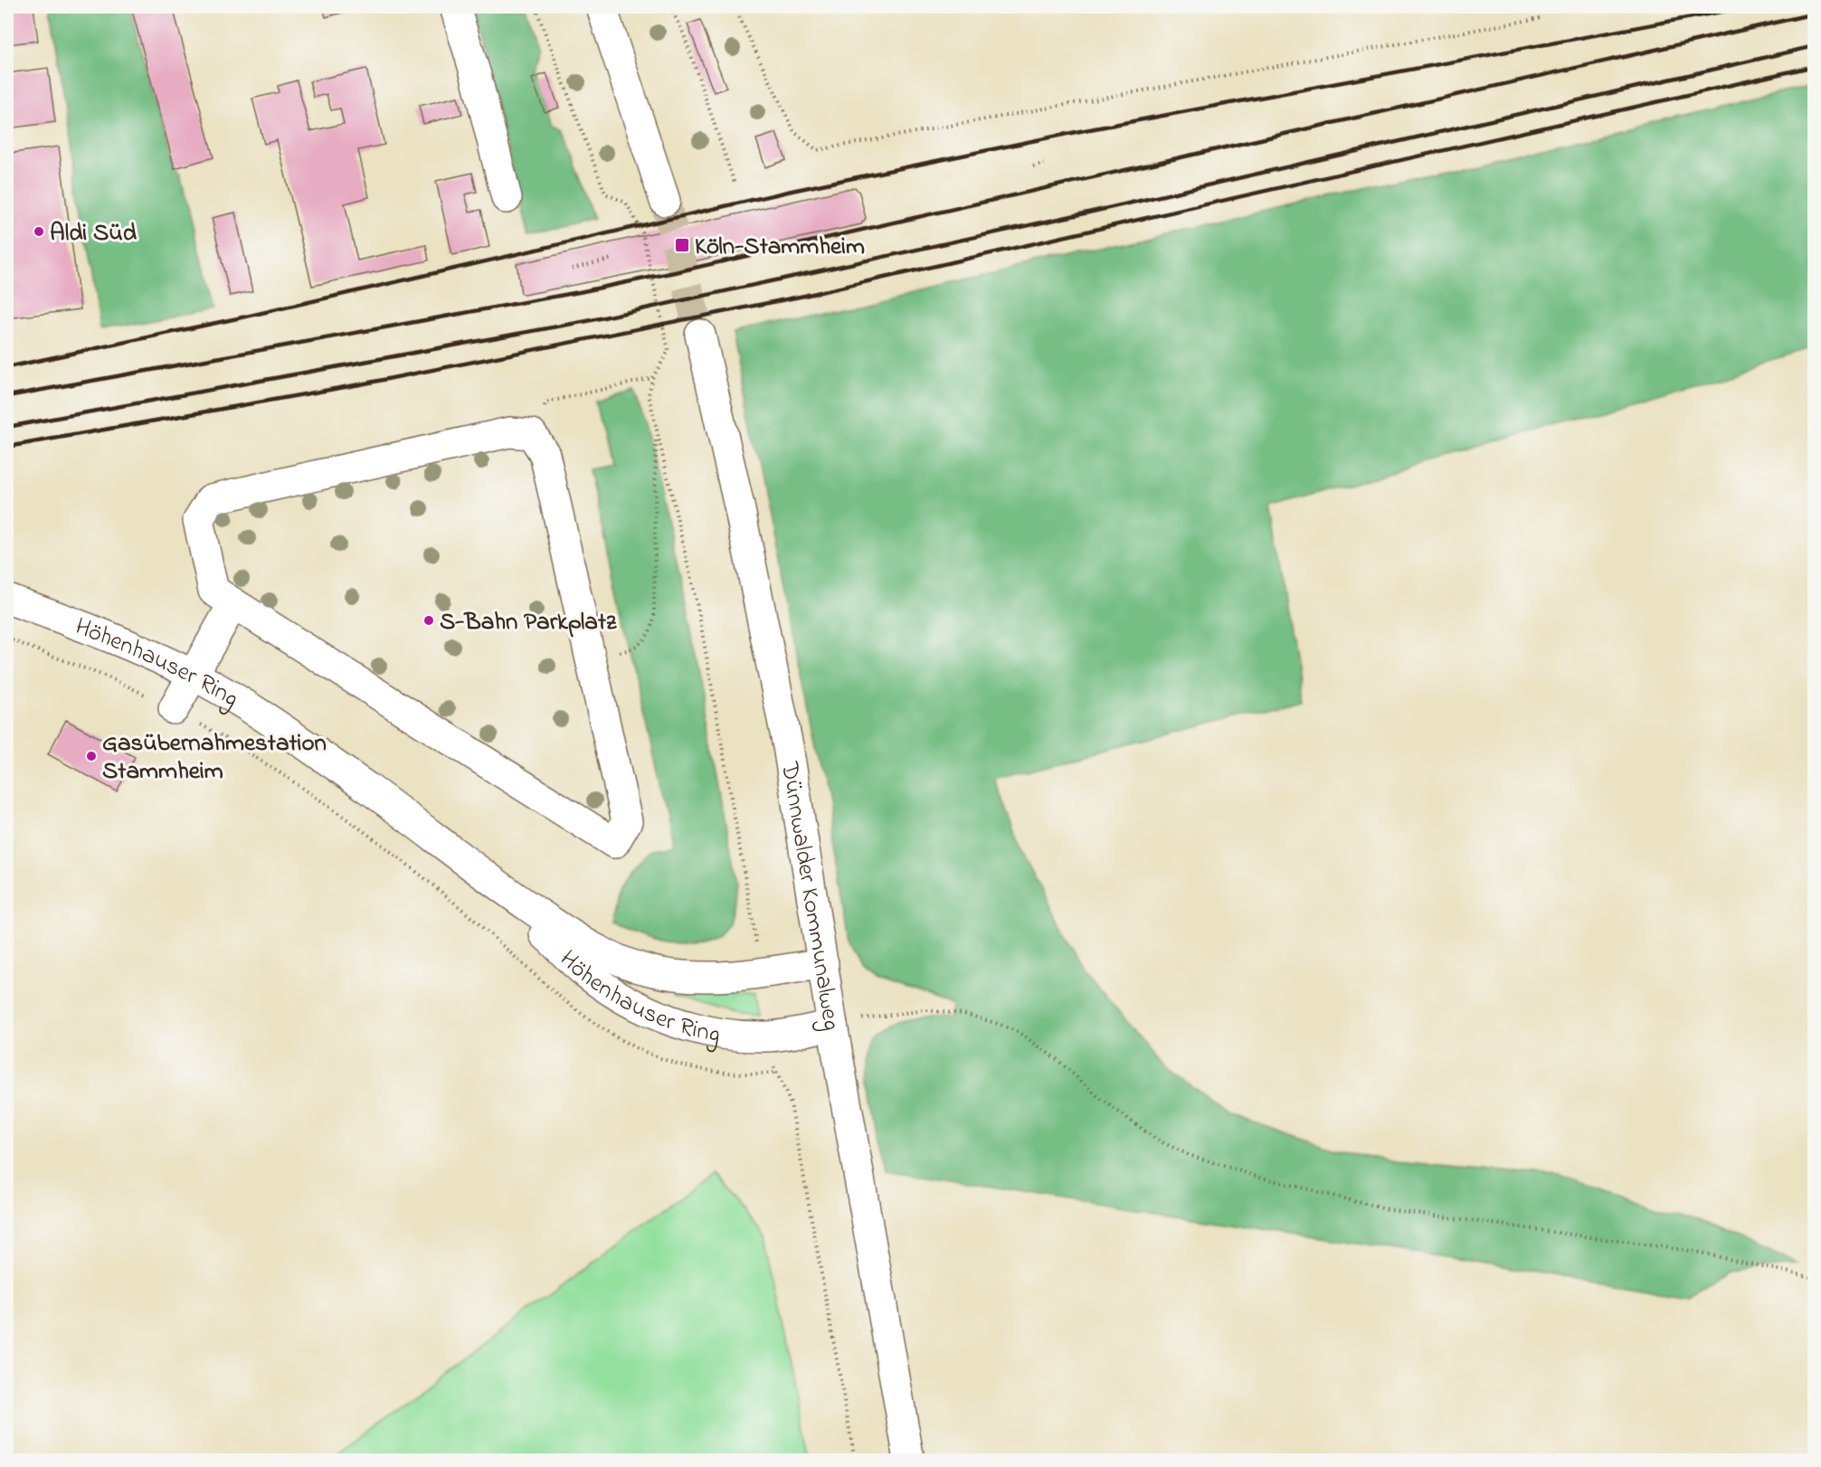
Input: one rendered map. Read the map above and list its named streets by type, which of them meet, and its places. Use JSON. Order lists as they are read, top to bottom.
{
  "streets": {
    "street": ["Höhenhauser Ring", "Dünnwalder Kommunalweg"]
  },
  "crossings": [
    ["Höhenhauser Ring", "Dünnwalder Kommunalweg"]
  ],
  "places": {
    "other": ["Aldi Süd", "S-Bahn Parkplatz", "Gasübernahmestation Stammheim"],
    "transit": ["Köln-Stammheim"]
  }
}
